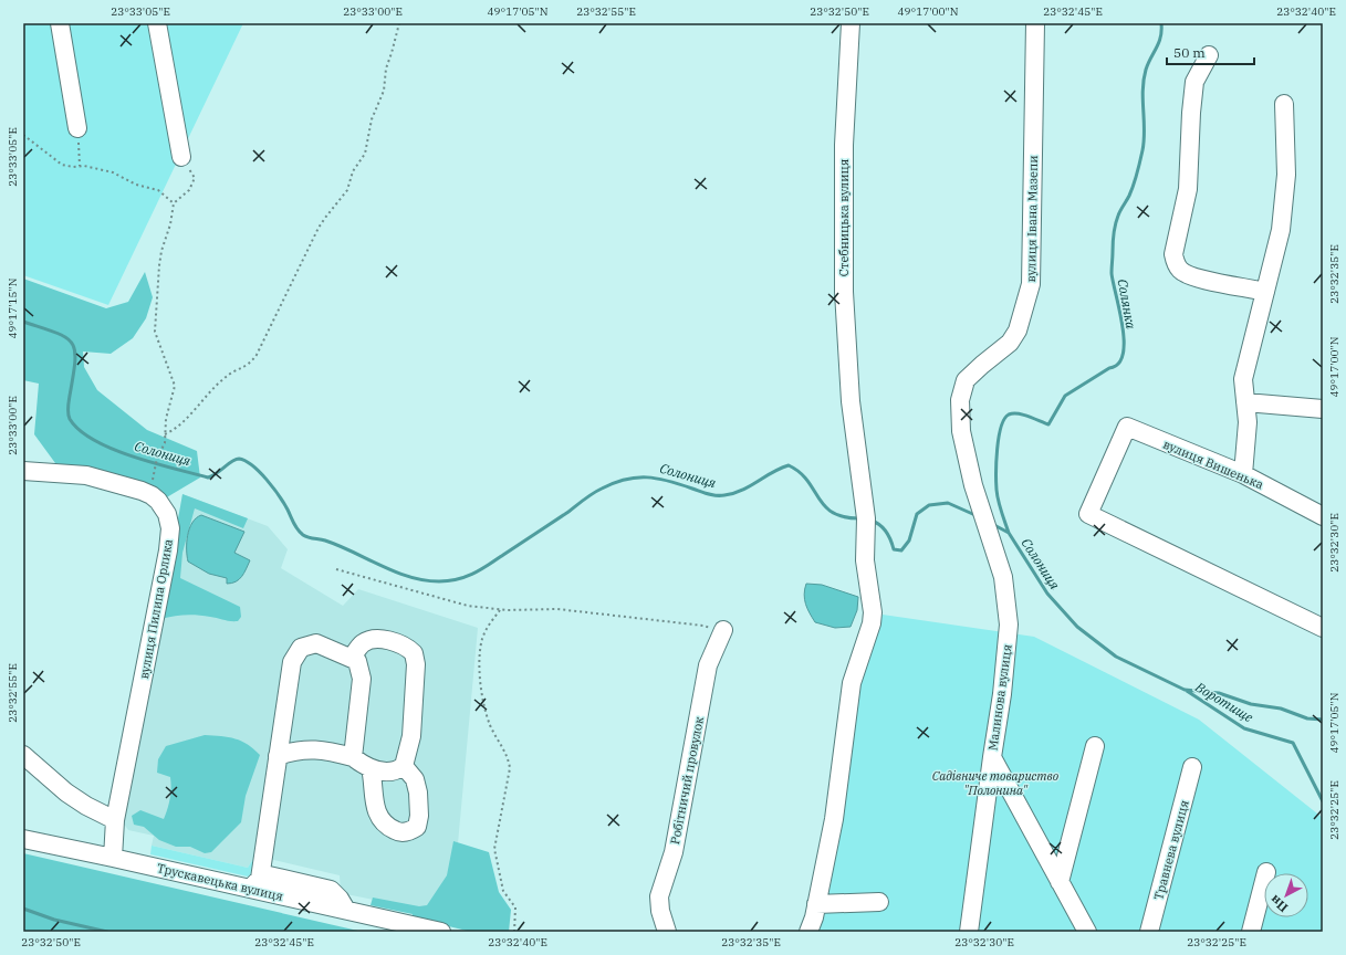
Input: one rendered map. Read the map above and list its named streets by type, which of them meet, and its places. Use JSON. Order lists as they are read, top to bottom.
{
  "streets": {
    "street": [
      "Стебницька вулиця",
      "вулиця Івана Мазепи",
      "вулиця Вишенька",
      "вулиця Пилипа Орлика",
      "Малинова вулиця",
      "Робітничий провулок",
      "Травнева вулиця",
      "Трускавецька вулиця"
    ]
  },
  "crossings": [
    ["вулиця Івана Мазепи", "Малинова вулиця"],
    ["вулиця Пилипа Орлика", "Трускавецька вулиця"]
  ],
  "water": ["Солянка", "Солониця", "Воротище"],
  "parks": ["Садівниче товариство \"Полонина\""],
  "scale_bar": "50 m",
  "north": "bottom left",
  "coordinates": [
    "23°33'05\"E",
    "23°33'00\"E",
    "49°17'05\"N",
    "23°32'55\"E",
    "23°32'50\"E",
    "49°17'00\"N",
    "23°32'45\"E",
    "23°32'40\"E",
    "23°32'35\"E",
    "49°17'15\"N",
    "23°32'30\"E",
    "23°32'25\"E"
  ]
}
